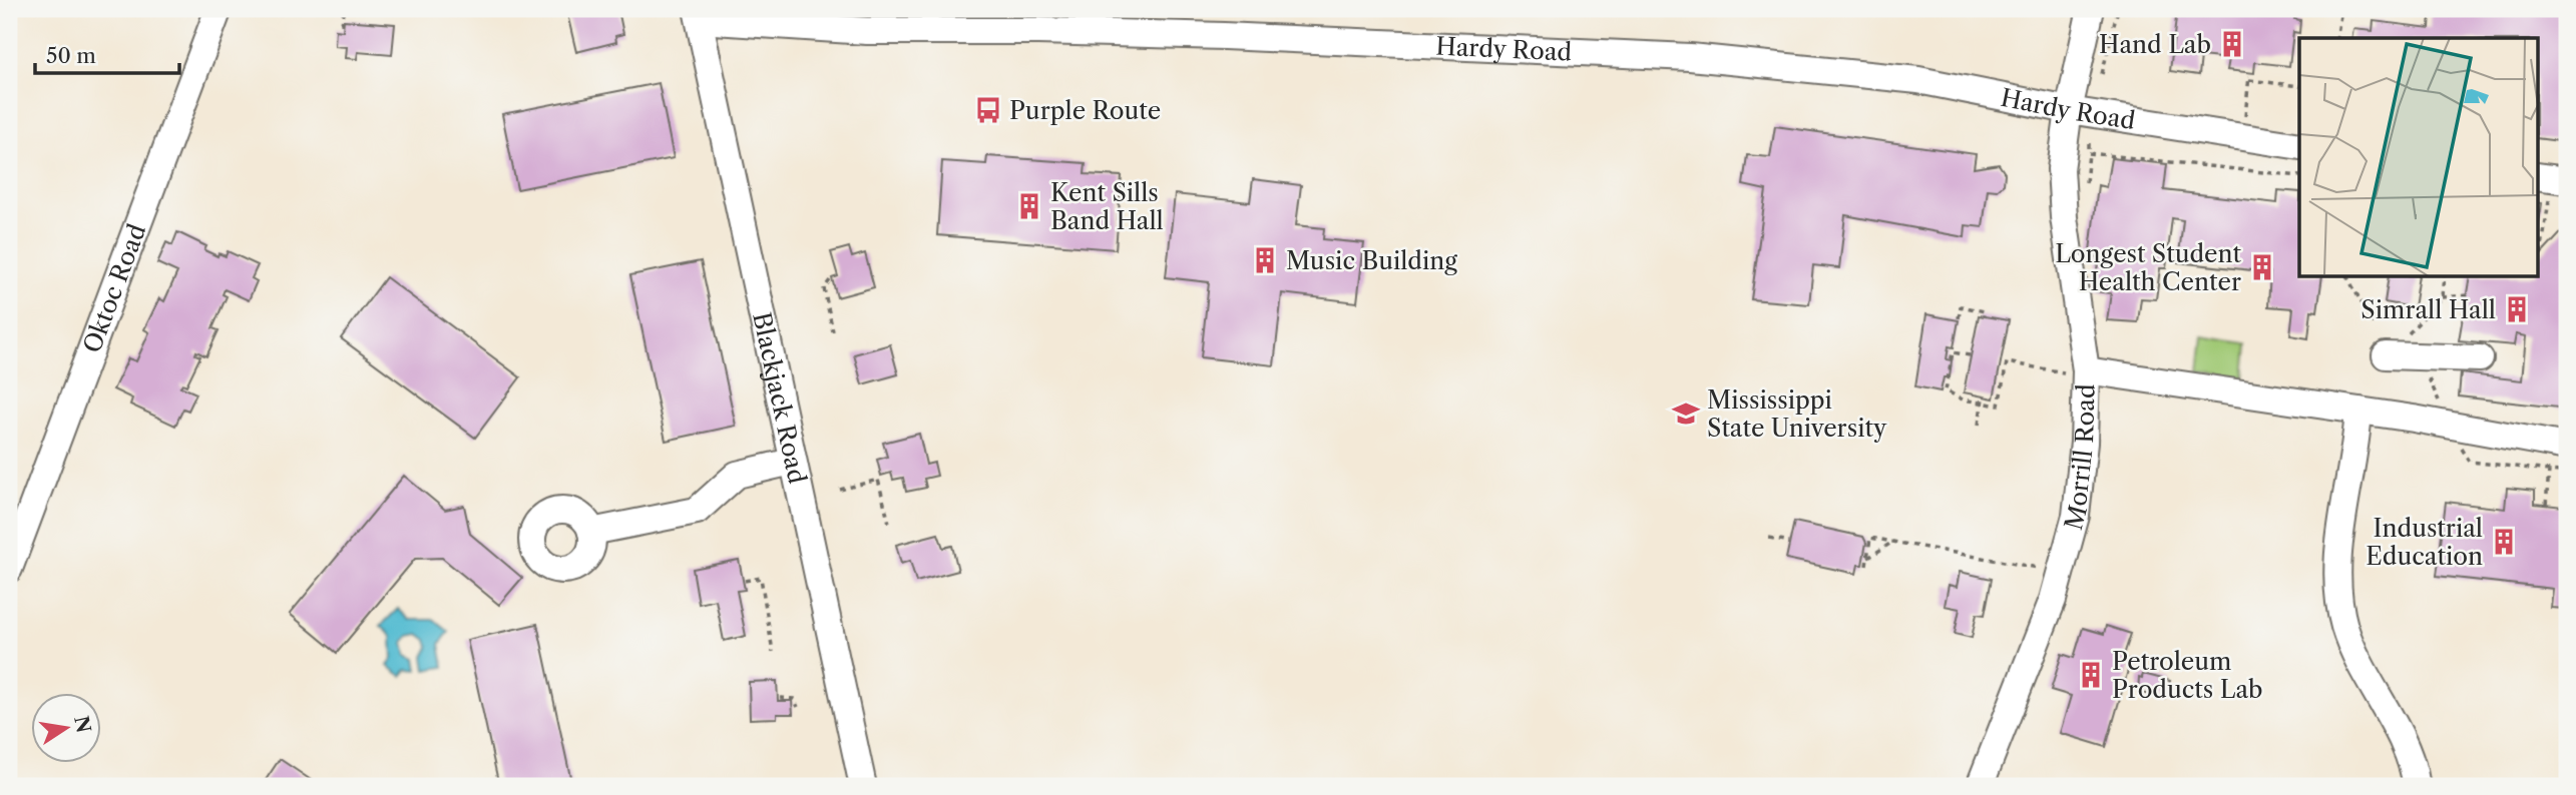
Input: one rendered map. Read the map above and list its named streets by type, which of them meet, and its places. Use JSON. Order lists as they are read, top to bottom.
{
  "streets": {
    "street": [
      "Hardy Road",
      "Oktoc Road",
      "Blackjack Road",
      "Morrill Road"
    ]
  },
  "crossings": [
    ["Hardy Road", "Blackjack Road"],
    ["Hardy Road", "Morrill Road"]
  ],
  "places": {
    "building": [
      "Hand Lab",
      "Kent Sills Band Hall",
      "Music Building",
      "Longest Student Health Center",
      "Simrall Hall",
      "Industrial Education",
      "Petroleum Products Lab"
    ],
    "bus stop": ["Purple Route"],
    "school or university": ["Mississippi State University"]
  },
  "scale_bar": "50 m",
  "north": "right"
}
